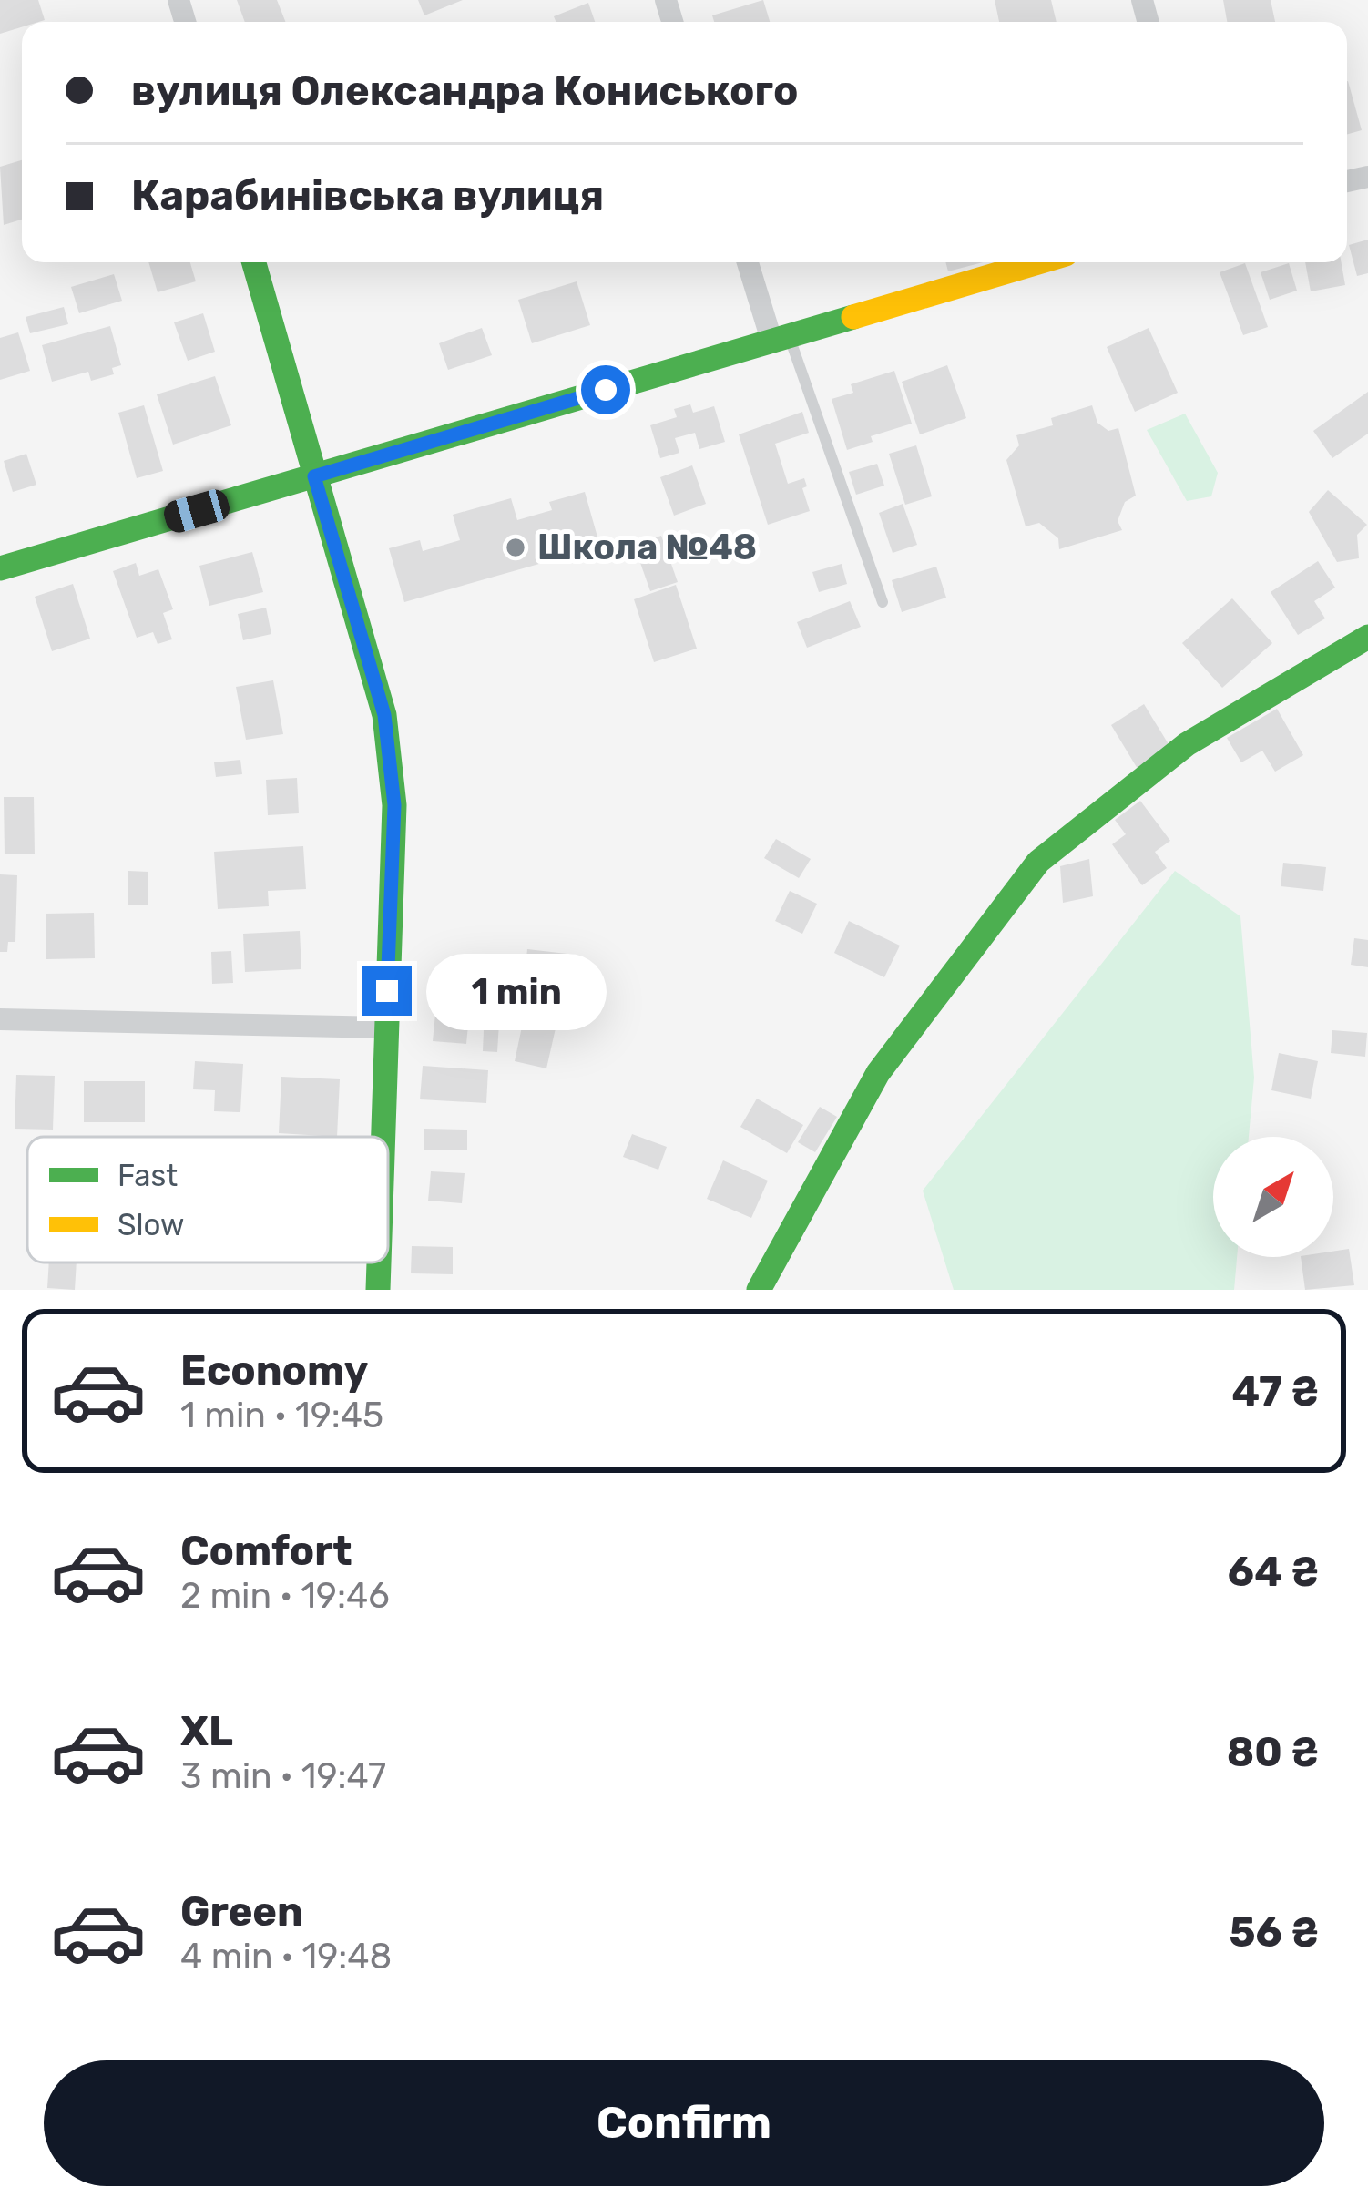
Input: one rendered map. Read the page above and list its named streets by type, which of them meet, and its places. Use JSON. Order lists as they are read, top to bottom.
{
  "places": ["Школа №48"],
  "legend": ["Fast", "Slow"],
  "north": "top right",
  "page": {
    "banner": ["вулиця Олександра Кониського", "Карабинівська вулиця"],
    "bubble": "1 min",
    "list": [
      {
        "name": "Economy",
        "note": "1 min · 19:45",
        "value": "47 ₴"
      },
      {
        "name": "Comfort",
        "note": "2 min · 19:46",
        "value": "64 ₴"
      },
      {
        "name": "XL",
        "note": "3 min · 19:47",
        "value": "80 ₴"
      },
      {
        "name": "Green",
        "note": "4 min · 19:48",
        "value": "56 ₴"
      }
    ],
    "buttons": "Confirm"
  }
}
